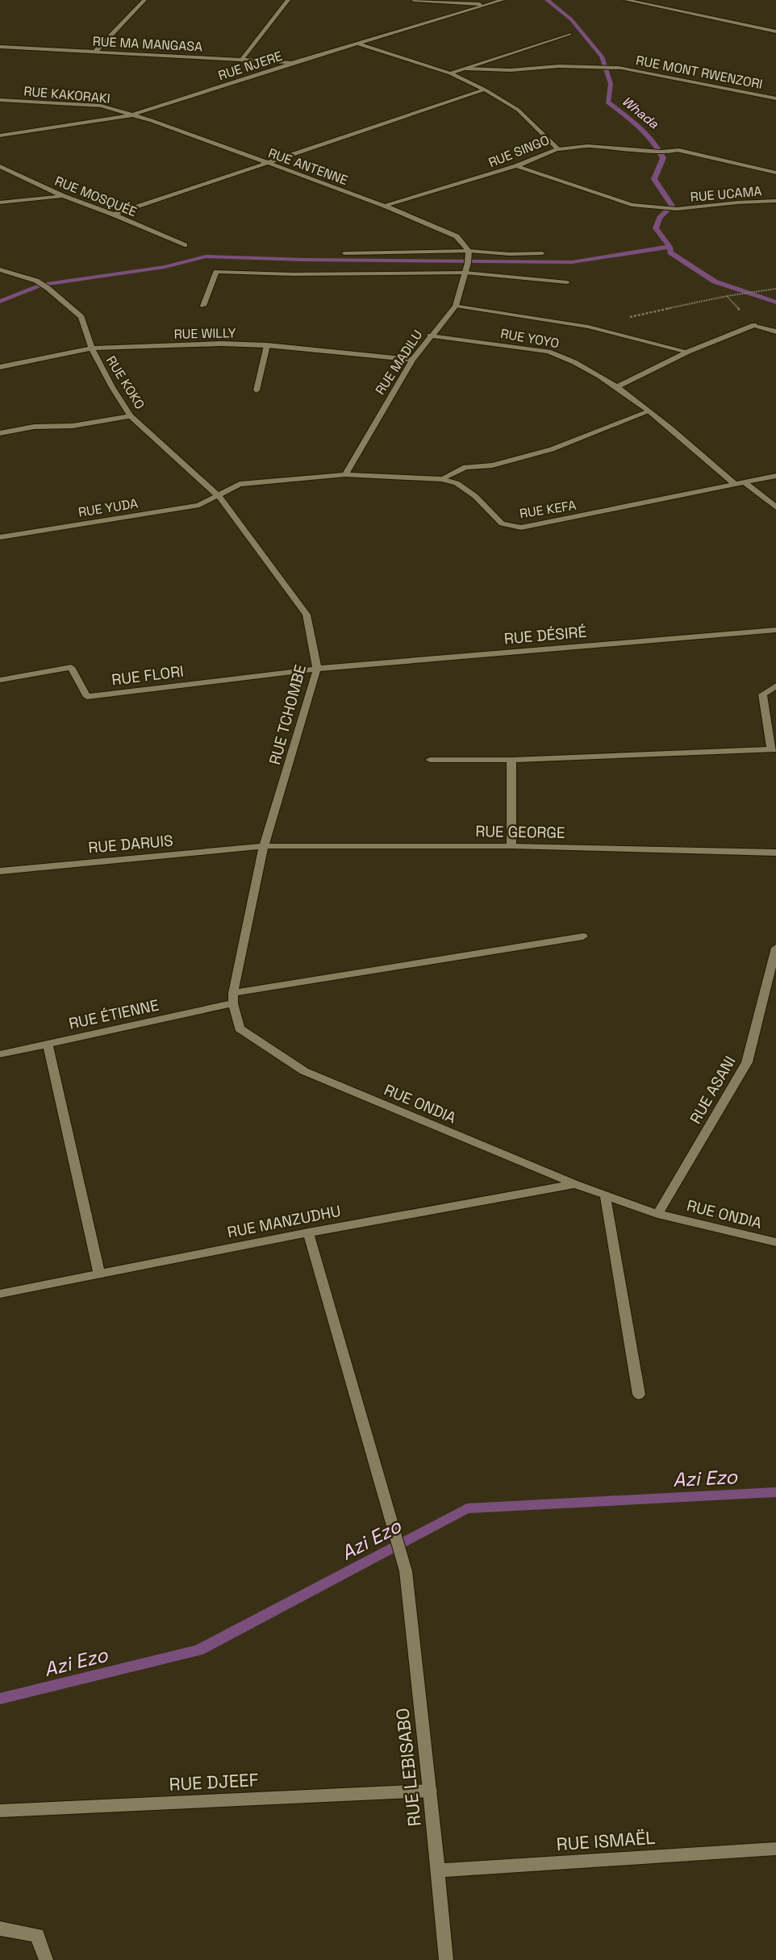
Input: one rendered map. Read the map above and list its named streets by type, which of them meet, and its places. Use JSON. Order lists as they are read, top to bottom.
{
  "streets": {
    "street": [
      "RUE MA MANGASA",
      "RUE NJERE",
      "RUE MONT RWENZORI",
      "RUE KAKORAKI",
      "RUE SINGO",
      "RUE ANTENNE",
      "RUE UCAMA",
      "RUE MOSQUÉE",
      "RUE WILLY",
      "RUE YOYO",
      "RUE MADILU",
      "RUE KOKO",
      "RUE YUDA",
      "RUE KEFA",
      "RUE DÉSIRÉ",
      "RUE FLORI",
      "RUE TCHOMBE",
      "RUE GEORGE",
      "RUE DARUIS",
      "RUE ÉTIENNE",
      "RUE ASANI",
      "RUE ONDIA",
      "RUE MANZUDHU",
      "RUE LEBISABO",
      "RUE DJEEF",
      "RUE ISMAËL"
    ]
  },
  "crossings": [
    ["RUE MA MANGASA", "RUE NJERE"],
    ["RUE NJERE", "RUE KAKORAKI"],
    ["RUE NJERE", "RUE SINGO"],
    ["RUE NJERE", "RUE ANTENNE"],
    ["RUE KAKORAKI", "RUE ANTENNE"],
    ["RUE SINGO", "RUE ANTENNE"],
    ["RUE SINGO", "RUE UCAMA"],
    ["RUE ANTENNE", "RUE MADILU"],
    ["RUE WILLY", "RUE MADILU"],
    ["RUE WILLY", "RUE KOKO"],
    ["RUE YOYO", "RUE MADILU"],
    ["RUE YOYO", "RUE KEFA"],
    ["RUE MADILU", "RUE KEFA"],
    ["RUE KOKO", "RUE YUDA"],
    ["RUE KOKO", "RUE KEFA"],
    ["RUE KOKO", "RUE TCHOMBE"],
    ["RUE YUDA", "RUE KEFA"],
    ["RUE YUDA", "RUE TCHOMBE"],
    ["RUE KEFA", "RUE TCHOMBE"],
    ["RUE DÉSIRÉ", "RUE FLORI"],
    ["RUE DÉSIRÉ", "RUE TCHOMBE"],
    ["RUE FLORI", "RUE TCHOMBE"],
    ["RUE TCHOMBE", "RUE GEORGE"],
    ["RUE TCHOMBE", "RUE DARUIS"],
    ["RUE TCHOMBE", "RUE ONDIA"],
    ["RUE GEORGE", "RUE DARUIS"],
    ["RUE GEORGE", "RUE ONDIA"],
    ["RUE DARUIS", "RUE ONDIA"],
    ["RUE ÉTIENNE", "RUE ONDIA"],
    ["RUE ASANI", "RUE ONDIA"],
    ["RUE ONDIA", "RUE MANZUDHU"],
    ["RUE MANZUDHU", "RUE LEBISABO"],
    ["RUE LEBISABO", "RUE DJEEF"],
    ["RUE LEBISABO", "RUE ISMAËL"]
  ],
  "water": ["Whada", "Azi Ezo"]
}
